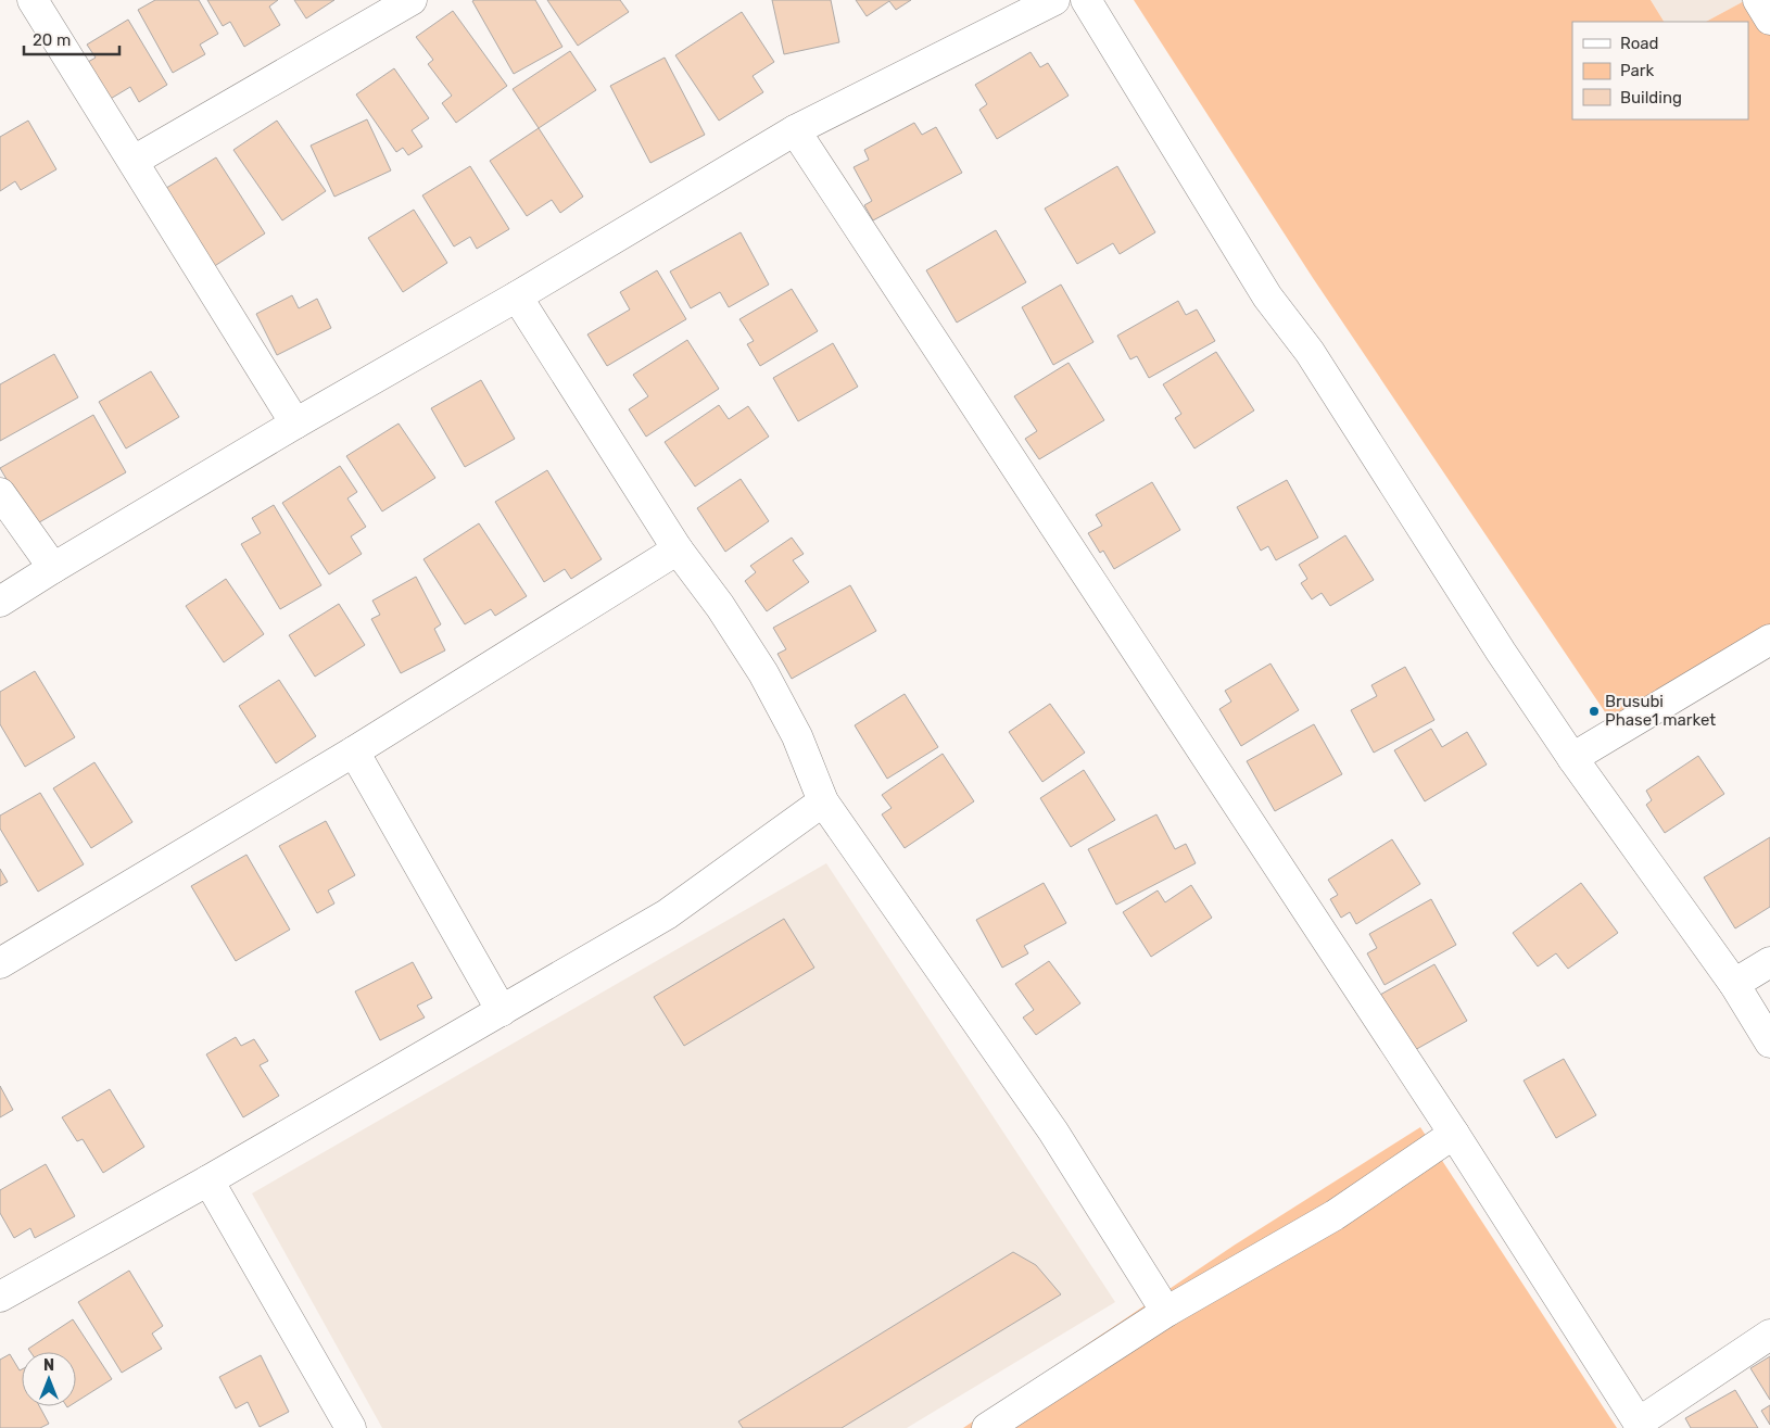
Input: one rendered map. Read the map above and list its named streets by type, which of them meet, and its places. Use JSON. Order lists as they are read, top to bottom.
{
  "places": ["Brusubi Phase1 market"],
  "legend": ["Road", "Park", "Building"],
  "scale_bar": "20 m",
  "north": "top"
}
